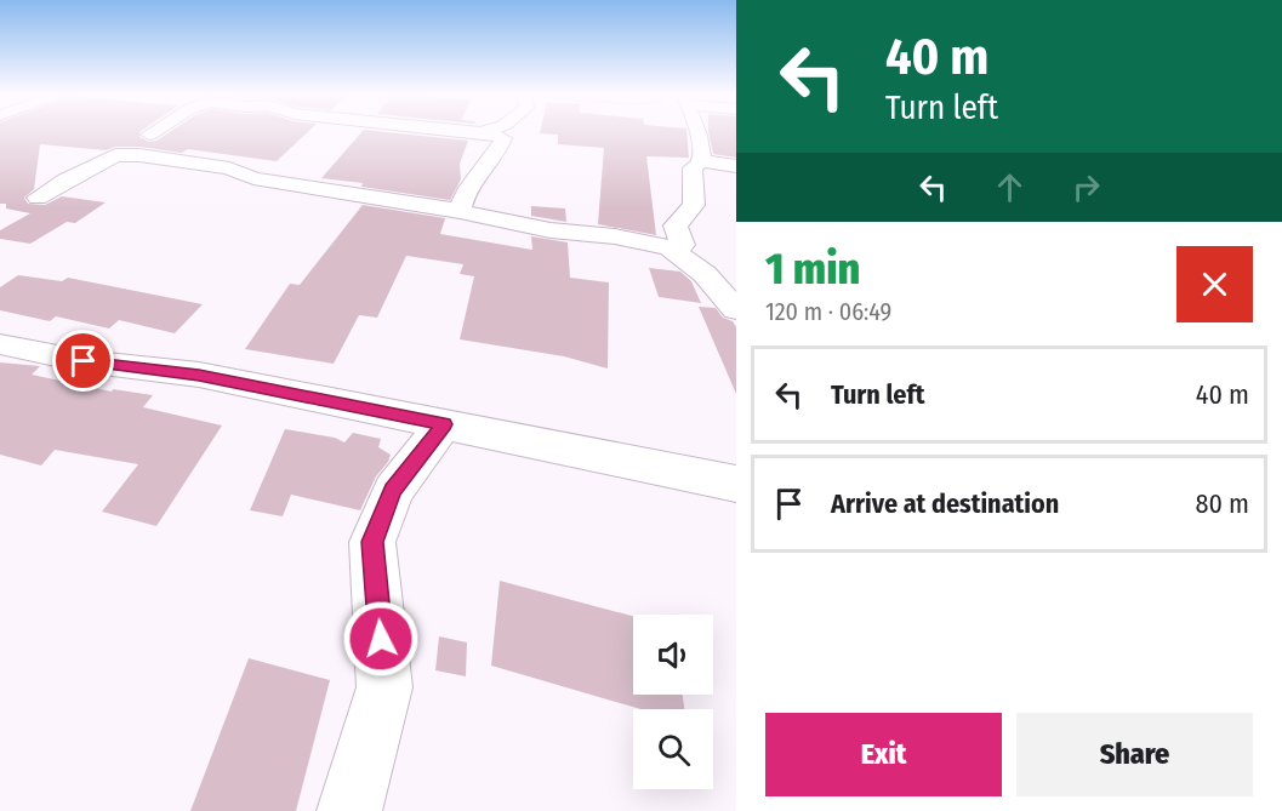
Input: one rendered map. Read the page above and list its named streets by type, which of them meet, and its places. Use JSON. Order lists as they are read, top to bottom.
{
  "page": {
    "turn": ["40 m", "Turn left"],
    "heading": ["1 min", "120 m · 06:49"],
    "list": [
      {
        "name": "Turn left",
        "value": "40 m"
      },
      {
        "name": "Arrive at destination",
        "value": "80 m"
      }
    ],
    "buttons": ["Exit", "Share"]
  }
}
